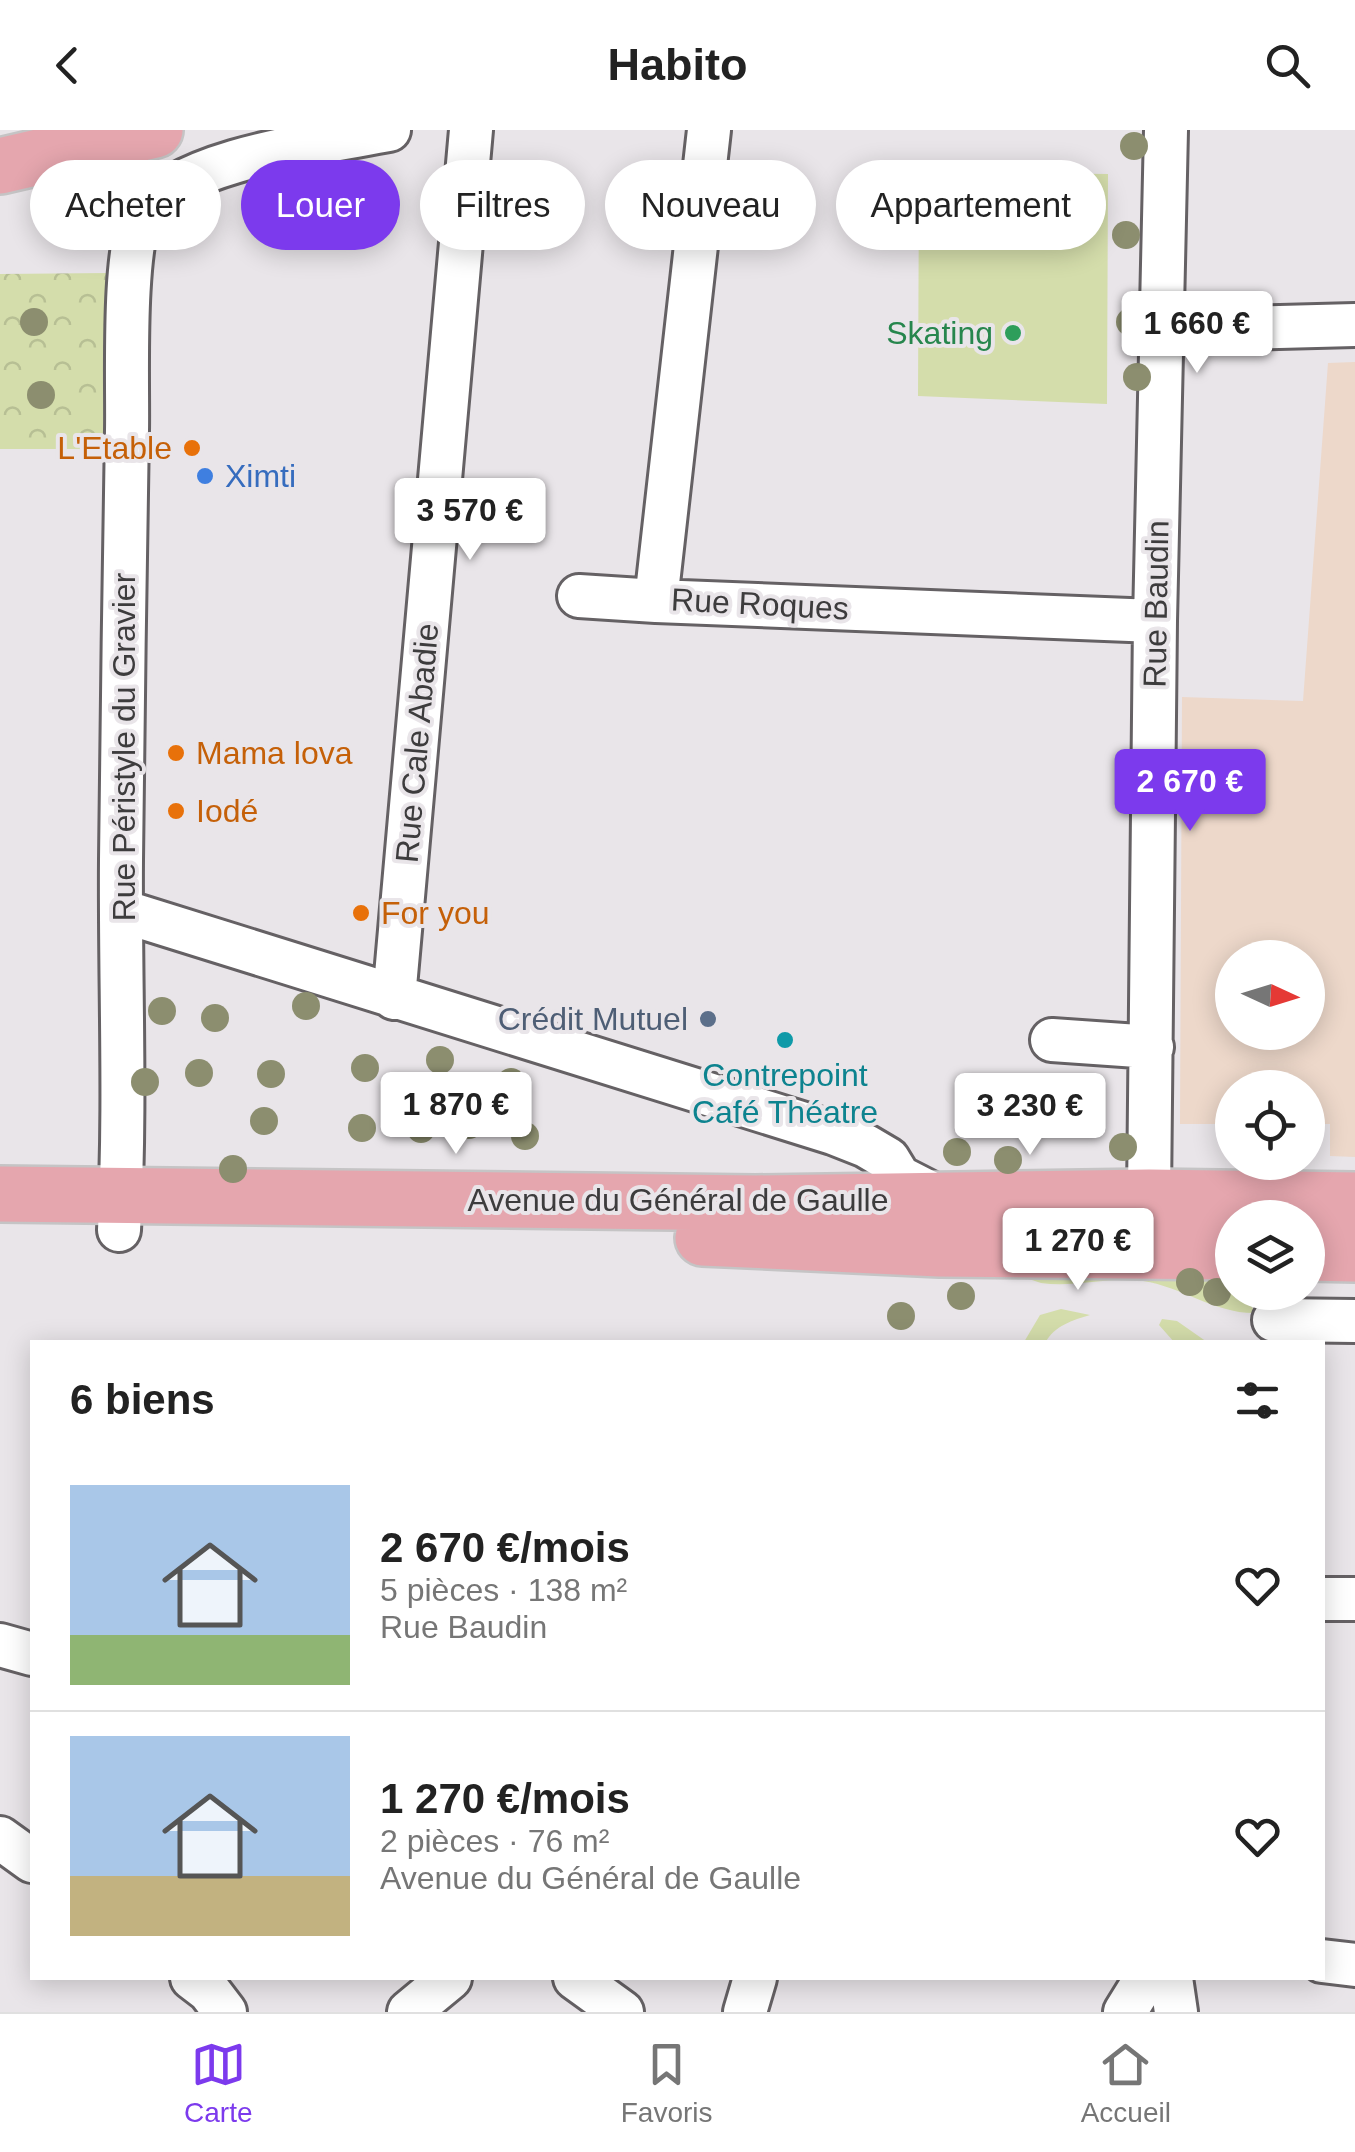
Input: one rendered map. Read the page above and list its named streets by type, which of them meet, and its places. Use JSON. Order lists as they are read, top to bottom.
{
  "streets": {
    "main road": ["Avenue du Général de Gaulle"],
    "street": [
      "Rue Roques",
      "Rue Baudin",
      "Rue Cale Abadie",
      "Rue Péristyle du Gravier"
    ]
  },
  "crossings": [
    ["Rue Roques", "Rue Baudin"],
    ["Rue Baudin", "Avenue du Général de Gaulle"],
    ["Rue Péristyle du Gravier", "Avenue du Général de Gaulle"]
  ],
  "places": [
    "Skating",
    "L'Etable",
    "Ximti",
    "Mama lova",
    "Iodé",
    "For you",
    "Crédit Mutuel",
    "Contrepoint Café Théatre"
  ],
  "north": "right",
  "page": {
    "header": "Habito",
    "chip": [
      "Acheter",
      "Louer",
      "Filtres",
      "Nouveau",
      "Appartement"
    ],
    "price": [
      "1 660 €",
      "3 570 €",
      "2 670 €",
      "1 870 €",
      "3 230 €",
      "1 270 €"
    ],
    "heading": "6 biens",
    "list": [
      {
        "name": "2 670 €/mois",
        "note": "5 pièces · 138 m² · Rue Baudin"
      },
      {
        "name": "1 270 €/mois",
        "note": "2 pièces · 76 m² · Avenue du Général de Gaulle"
      }
    ],
    "tabs": ["Carte", "Favoris", "Accueil"]
  }
}
